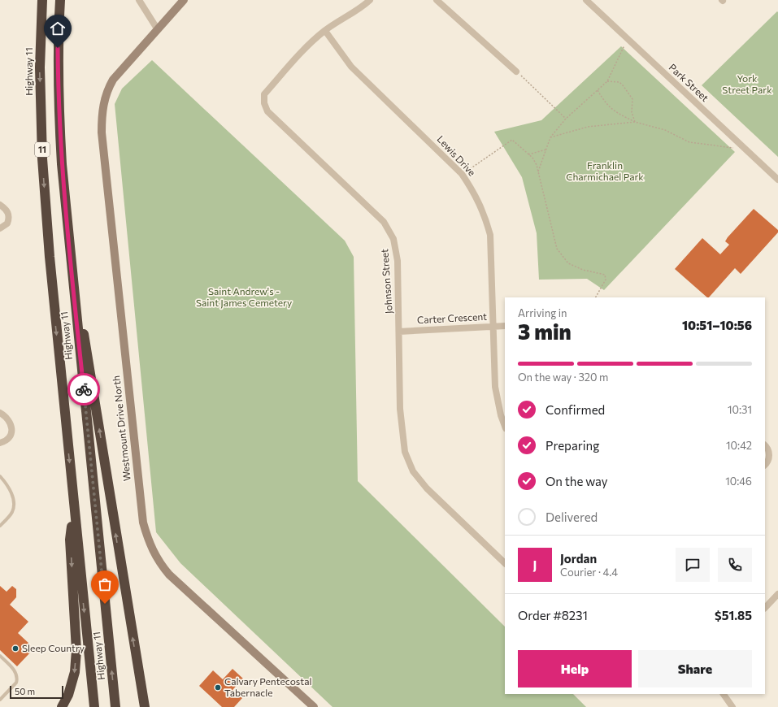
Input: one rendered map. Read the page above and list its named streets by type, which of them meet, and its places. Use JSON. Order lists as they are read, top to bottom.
{
  "streets": {
    "highway": ["Highway 11", "11"],
    "street": [
      "Park Street",
      "Lewis Drive",
      "Johnson Street",
      "Carter Crescent",
      "Westmount Drive North"
    ]
  },
  "crossings": [
    ["Lewis Drive", "Johnson Street"],
    ["Lewis Drive", "Carter Crescent"],
    ["Johnson Street", "Carter Crescent"]
  ],
  "parks": ["York Street Park", "Franklin Charmichael Park", "Saint Andrew's - Saint James Cemetery"],
  "places": ["Sleep Country", "Calvary Pentecostal Tabernacle"],
  "scale_bar": "50 m",
  "page": {
    "heading": ["3 min", "Arriving in", "10:51–10:56"],
    "panel": [
      "Jordan",
      "Courier · 4.4",
      "Order #8231",
      "$51.85"
    ],
    "bar": "On the way · 320 m",
    "list": [
      ["Confirmed", "10:31"],
      ["Preparing", "10:42"],
      ["On the way", "10:46"],
      "Delivered"
    ],
    "round": "J",
    "buttons": ["Help", "Share"],
    "scale": "50 m"
  }
}
